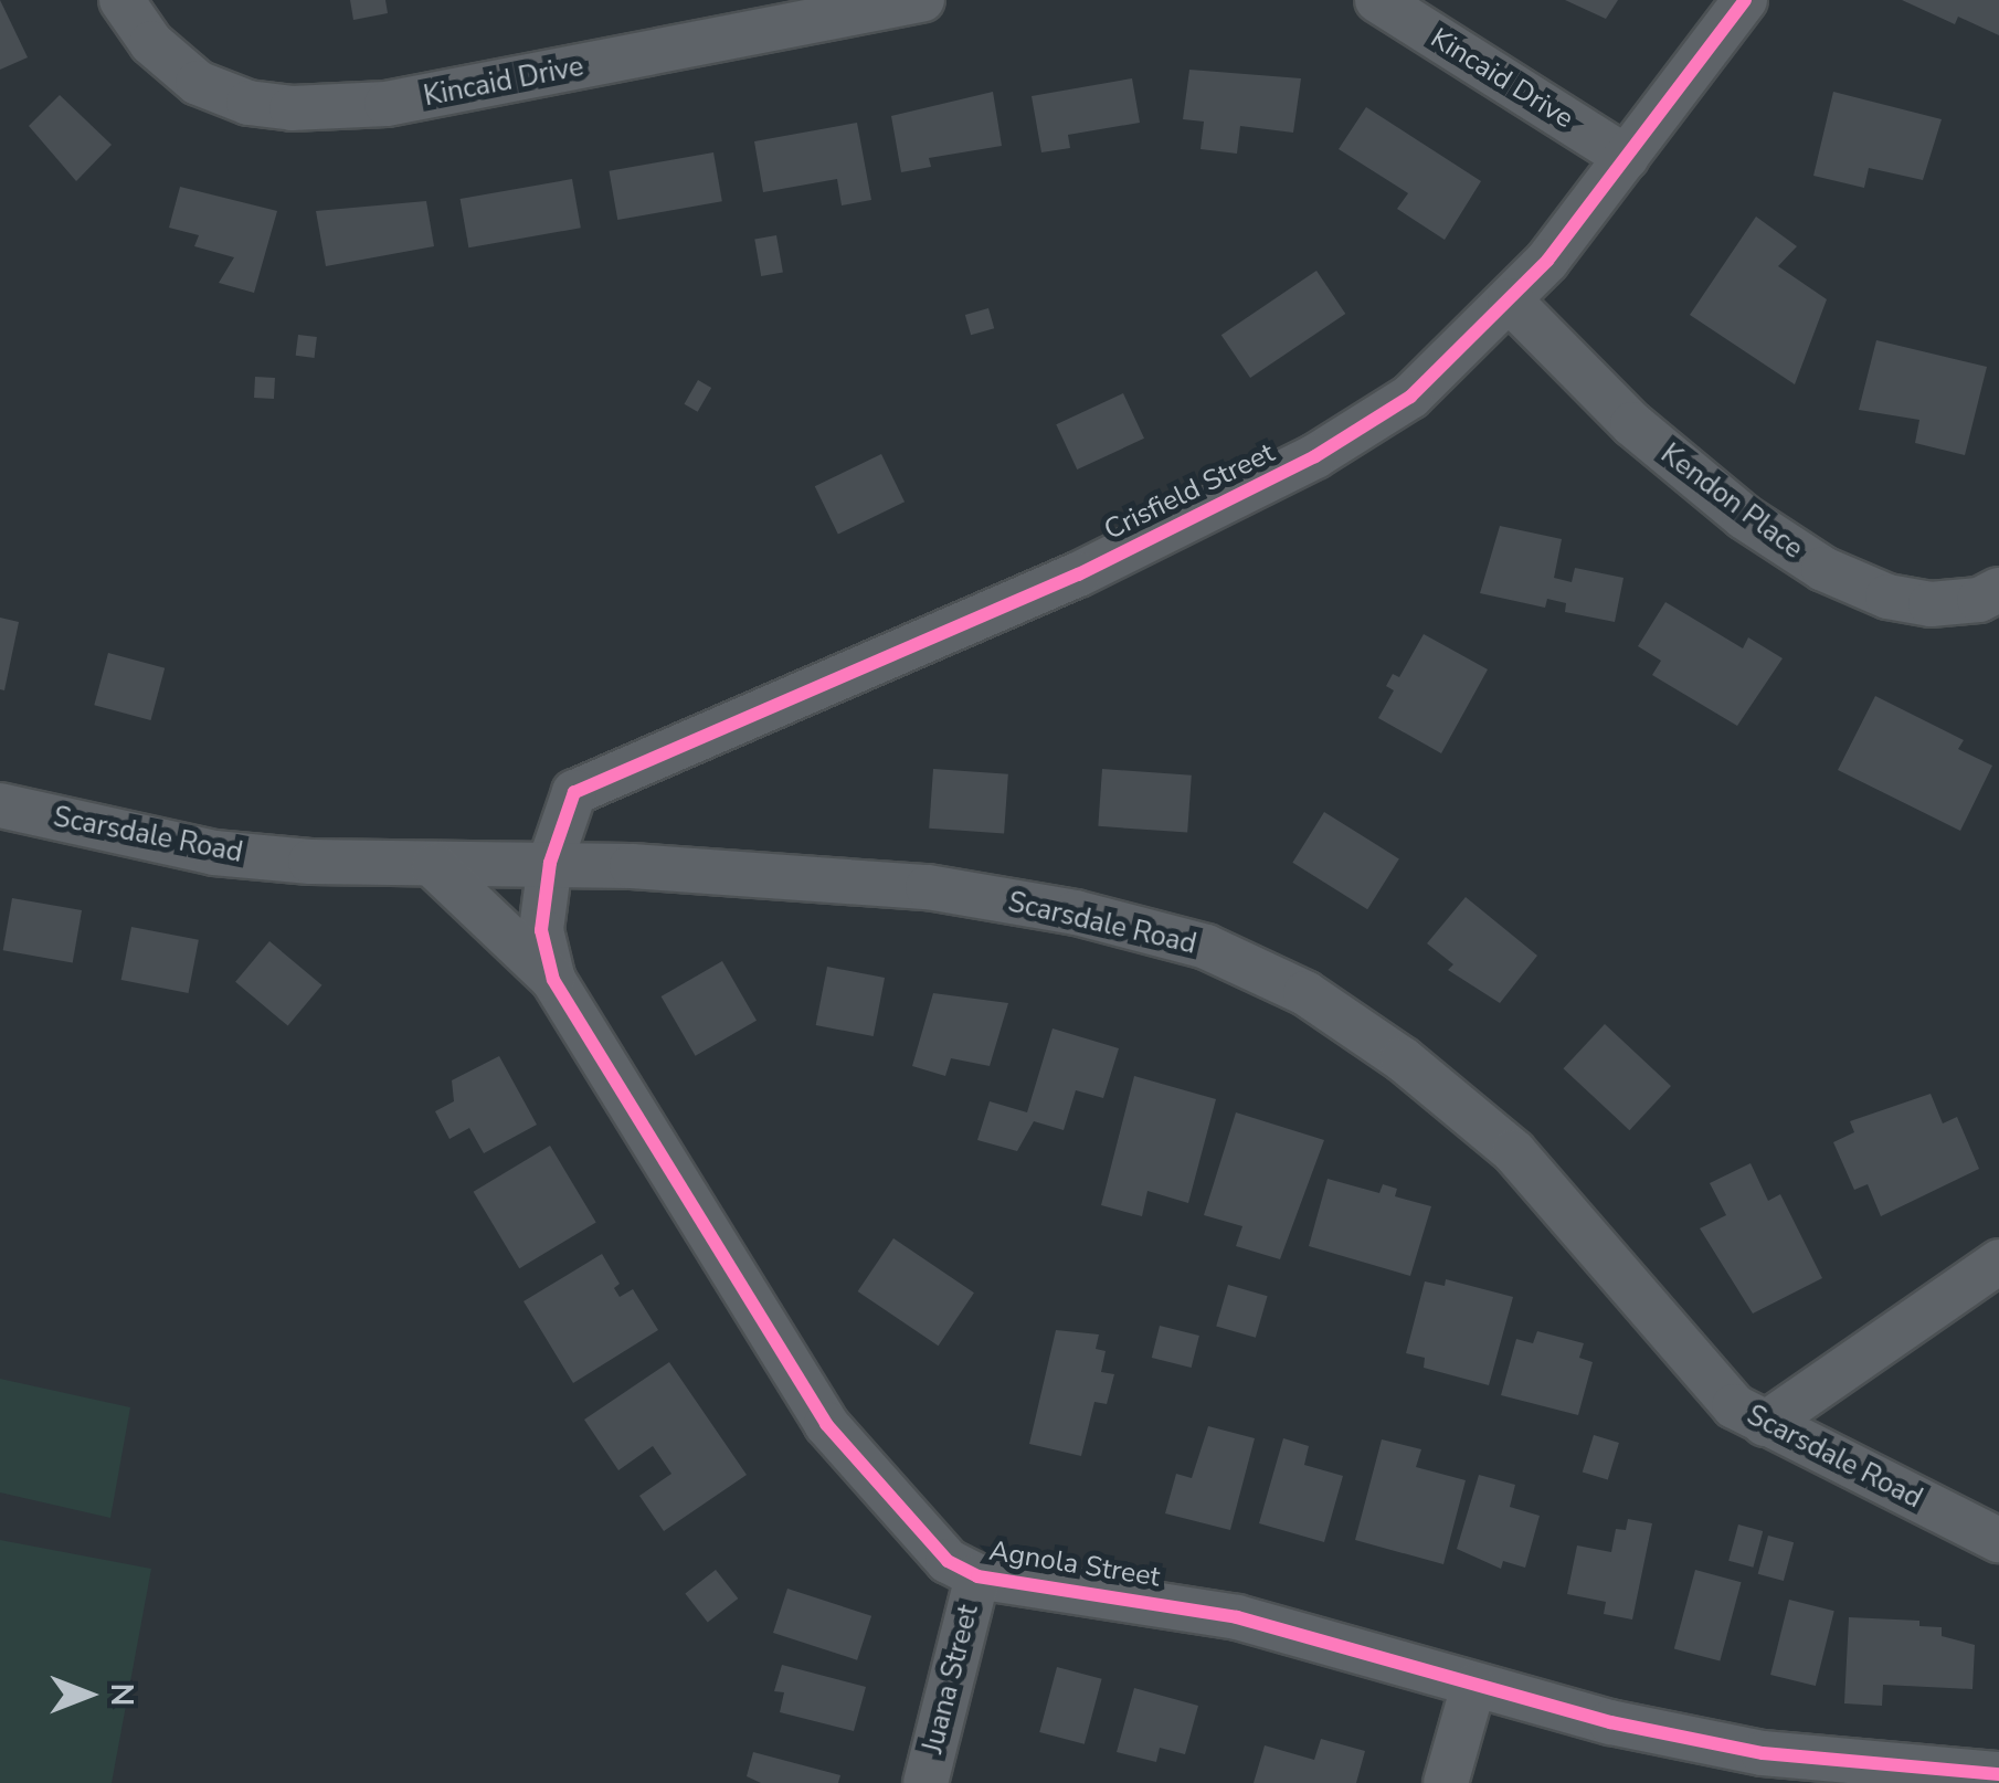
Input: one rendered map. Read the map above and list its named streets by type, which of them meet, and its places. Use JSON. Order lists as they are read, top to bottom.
{
  "streets": {
    "street": [
      "Kincaid Drive",
      "Crisfield Street",
      "Kendon Place",
      "Scarsdale Road",
      "Agnola Street",
      "Juana Street"
    ]
  },
  "crossings": [
    ["Kincaid Drive", "Crisfield Street"],
    ["Crisfield Street", "Kendon Place"],
    ["Crisfield Street", "Scarsdale Road"],
    ["Crisfield Street", "Agnola Street"],
    ["Scarsdale Road", "Agnola Street"],
    ["Agnola Street", "Juana Street"]
  ],
  "north": "right"
}
